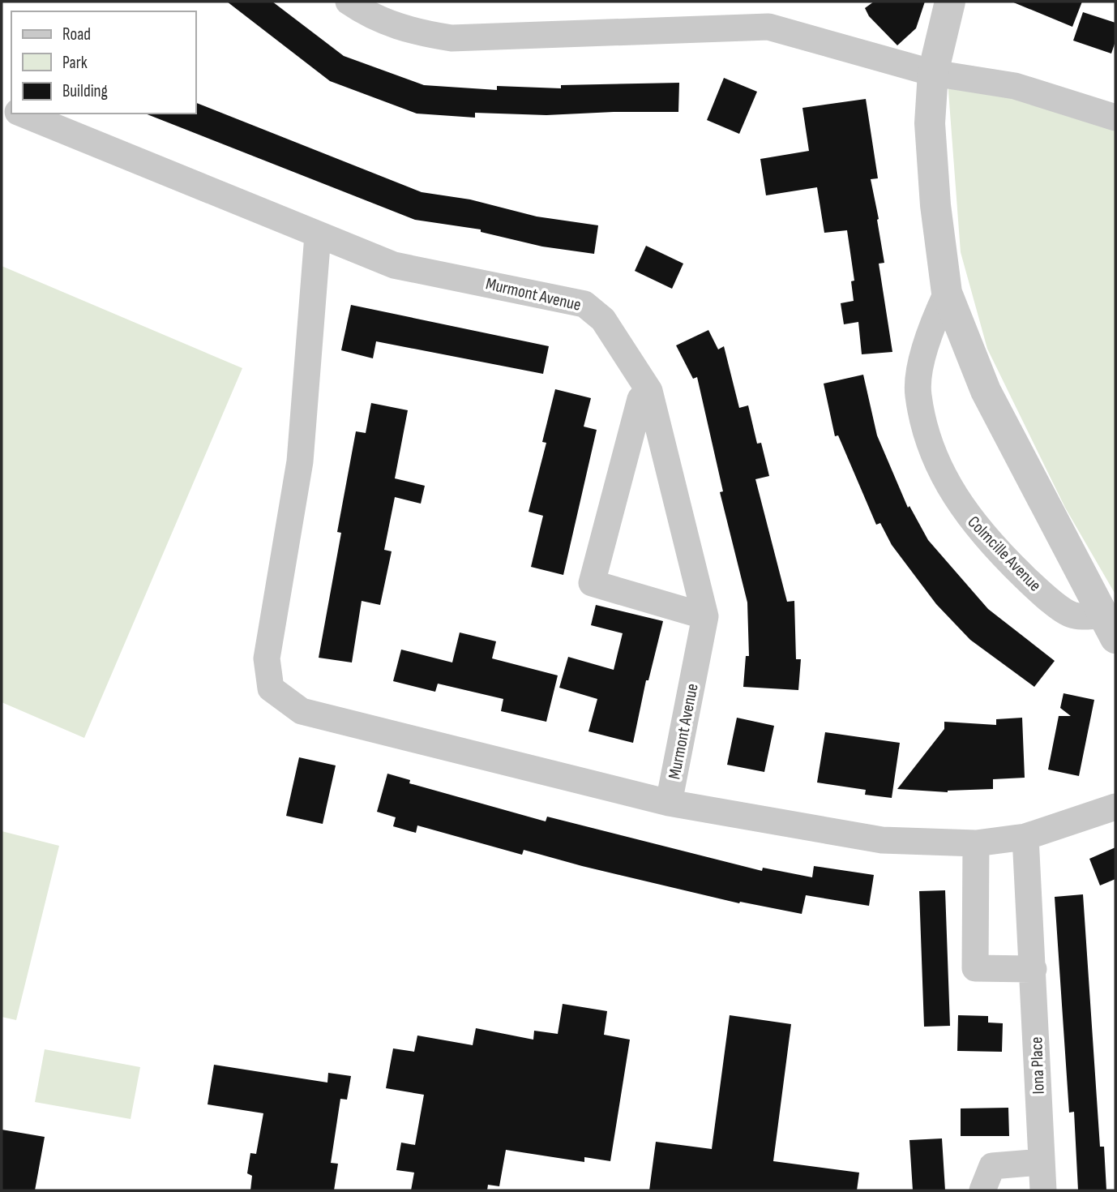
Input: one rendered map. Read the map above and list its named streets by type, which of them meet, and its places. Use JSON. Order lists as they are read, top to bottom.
{
  "streets": {
    "street": ["Murmont Avenue", "Colmcille Avenue", "Iona Place"]
  },
  "legend": ["Road", "Park", "Building"]
}
